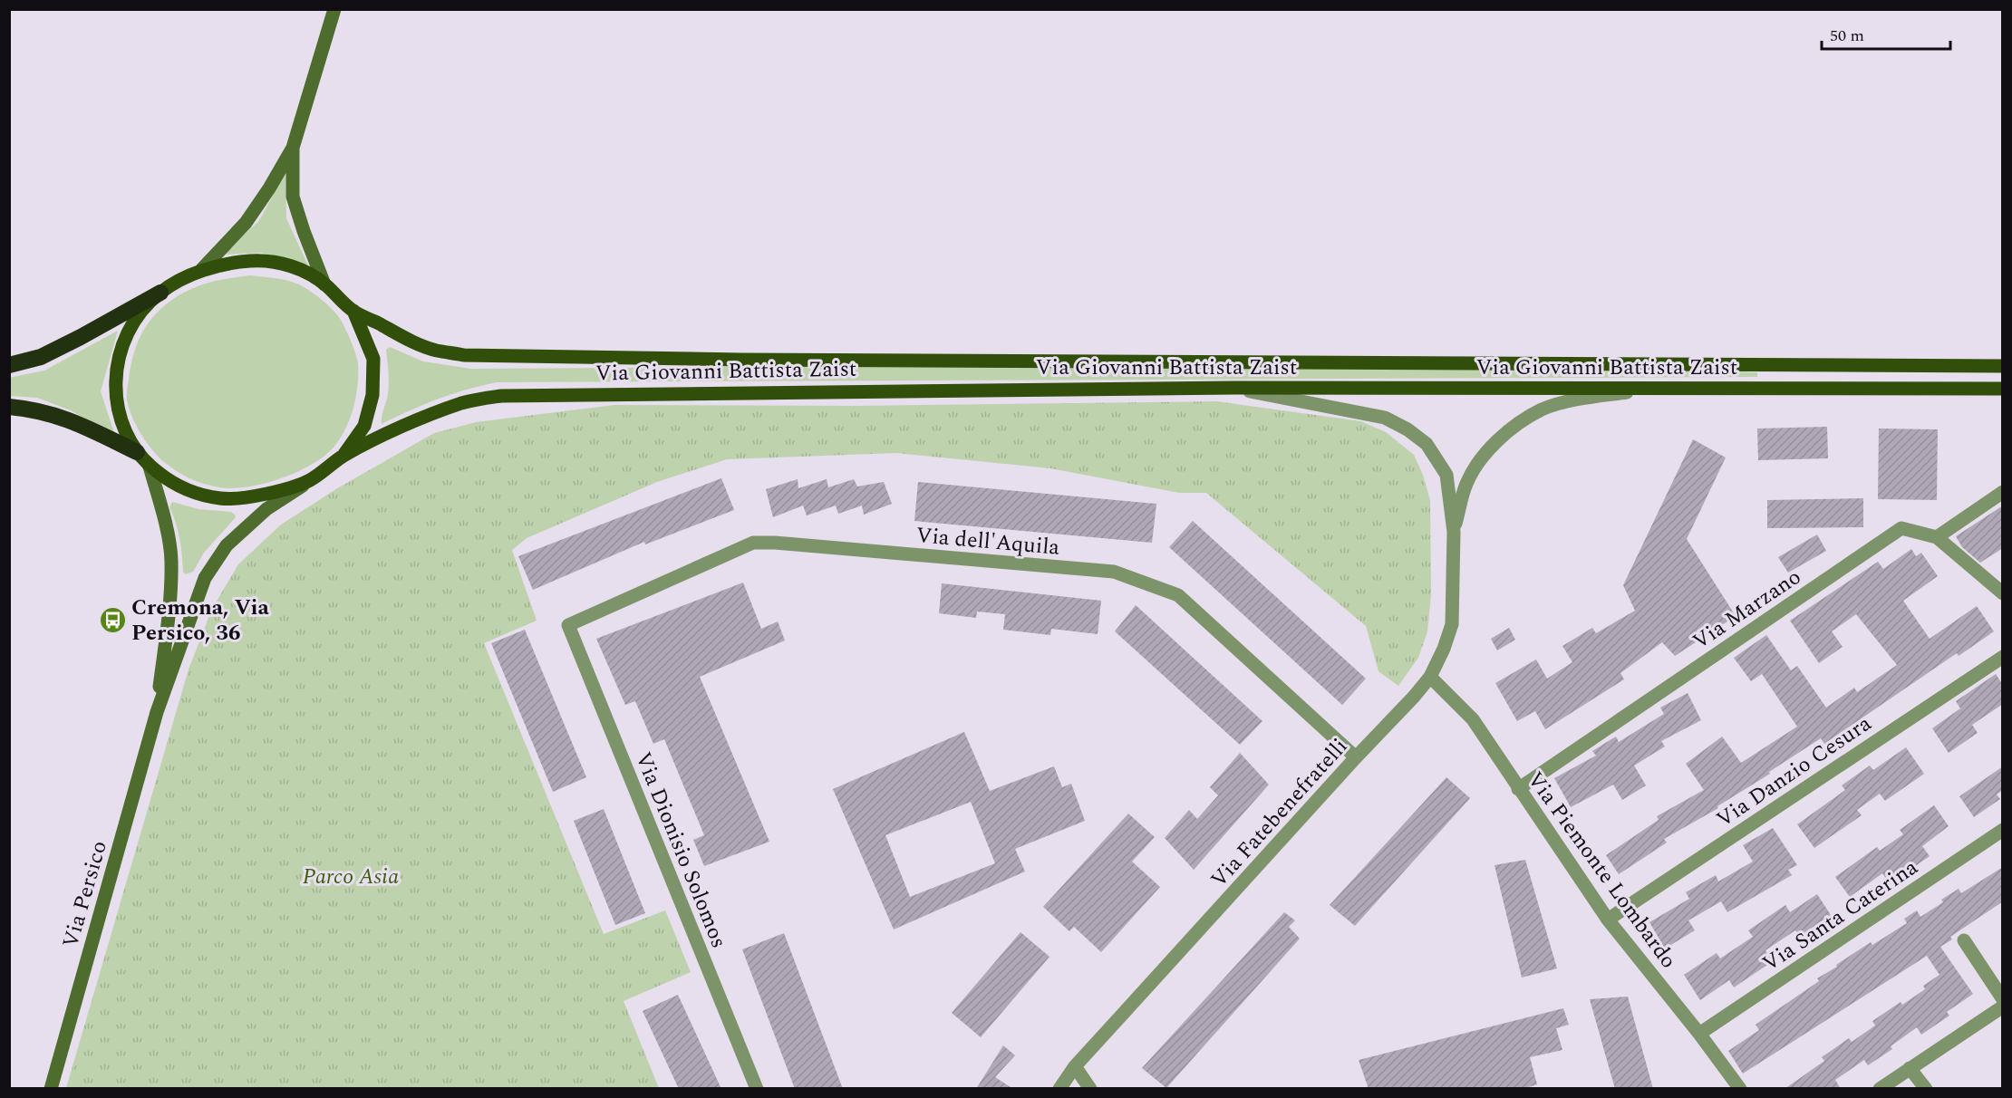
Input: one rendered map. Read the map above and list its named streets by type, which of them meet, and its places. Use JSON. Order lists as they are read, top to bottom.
{
  "streets": {
    "highway": ["Via Giovanni Battista Zaist"],
    "street": [
      "Via dell'Aquila",
      "Via Marzano",
      "Via Danzio Cesura",
      "Via Fatebenefratelli",
      "Via Dionisio Solomos",
      "Via Piemonte Lombardo",
      "Via Persico",
      "Via Santa Caterina"
    ]
  },
  "crossings": [
    ["Via Giovanni Battista Zaist", "Via Fatebenefratelli"],
    ["Via Giovanni Battista Zaist", "Via Persico"],
    ["Via dell'Aquila", "Via Fatebenefratelli"],
    ["Via dell'Aquila", "Via Dionisio Solomos"],
    ["Via Marzano", "Via Piemonte Lombardo"],
    ["Via Danzio Cesura", "Via Piemonte Lombardo"],
    ["Via Fatebenefratelli", "Via Piemonte Lombardo"],
    ["Via Piemonte Lombardo", "Via Santa Caterina"]
  ],
  "parks": ["Parco Asia"],
  "places": {
    "bus stop": ["Cremona, Via Persico, 36"]
  },
  "scale_bar": "50 m"
}
